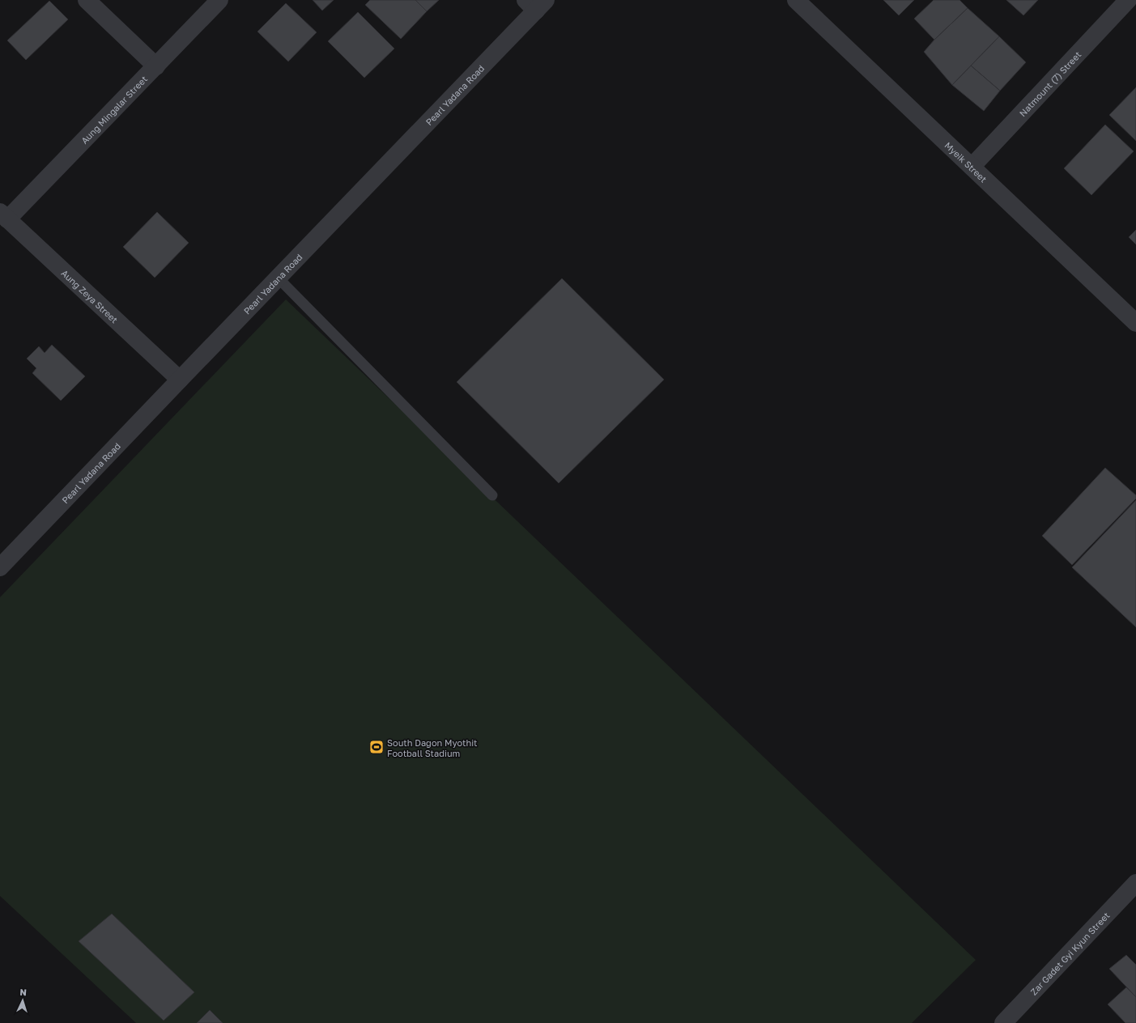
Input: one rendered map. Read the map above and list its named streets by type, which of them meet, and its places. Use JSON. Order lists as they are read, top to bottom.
{
  "streets": {
    "street": [
      "Natmount (7) Street",
      "Pearl Yadana Road",
      "Aung Mingalar Street",
      "Myeik Street",
      "Aung Zeya Street",
      "Zar Gadet Gyi Kyun Street"
    ]
  },
  "crossings": [
    ["Natmount (7) Street", "Myeik Street"],
    ["Pearl Yadana Road", "Aung Zeya Street"],
    ["Aung Mingalar Street", "Aung Zeya Street"]
  ],
  "places": {
    "sports": ["South Dagon Myothit Football Stadium"]
  },
  "north": "top"
}
